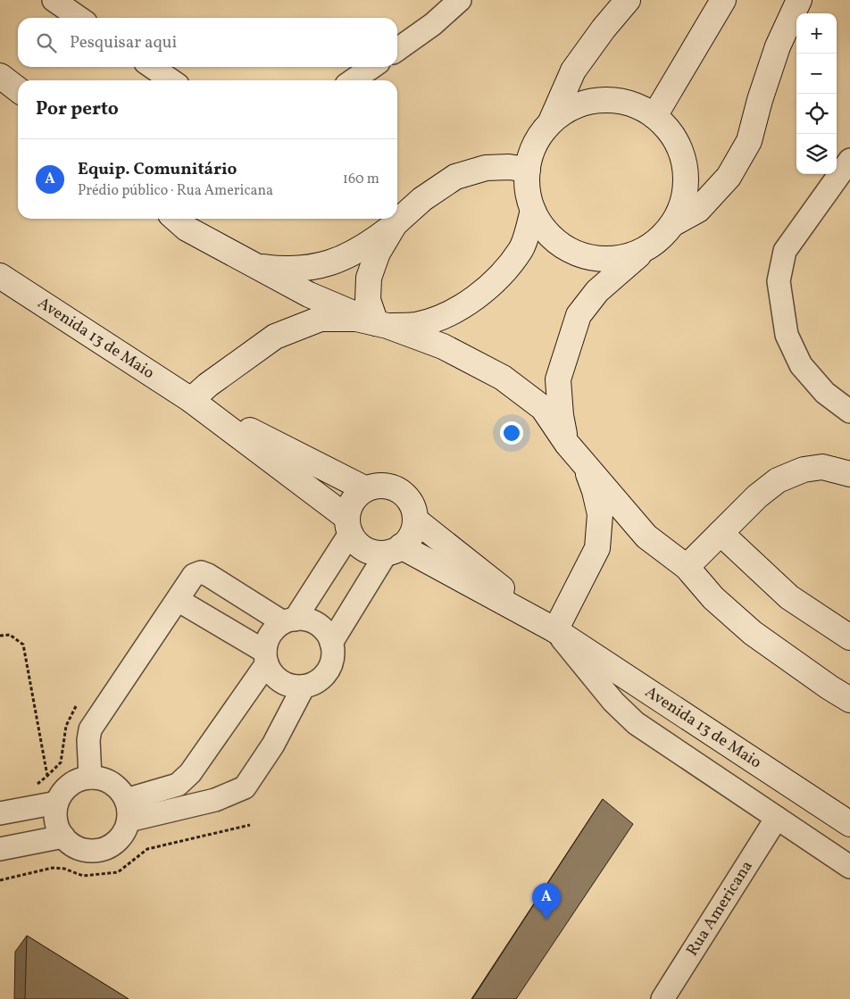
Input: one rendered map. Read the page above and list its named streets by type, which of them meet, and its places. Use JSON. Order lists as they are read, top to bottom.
{
  "streets": {
    "street": ["Avenida 13 de Maio", "Rua Americana"]
  },
  "page": {
    "map_buttons": ["+", "−"],
    "search": "Pesquisar aqui",
    "heading": "Por perto",
    "list": [
      {
        "mark": "A",
        "name": "Equip. Comunitário",
        "note": "Prédio público · Rua Americana",
        "value": "160 m"
      }
    ],
    "pins": "A"
  }
}
